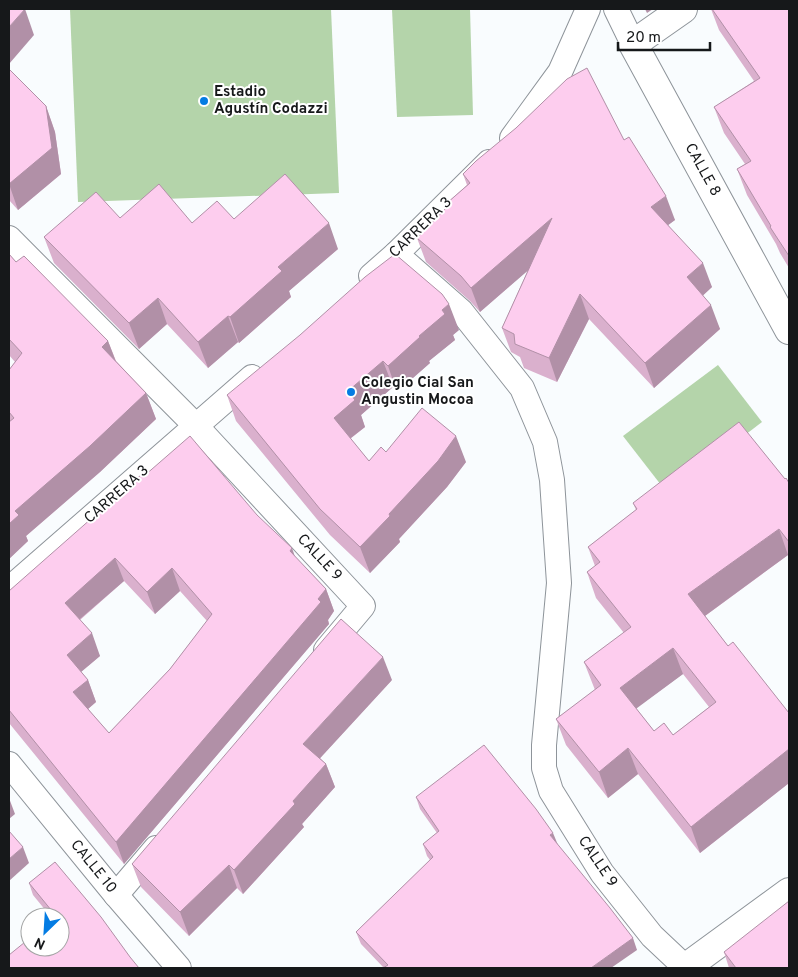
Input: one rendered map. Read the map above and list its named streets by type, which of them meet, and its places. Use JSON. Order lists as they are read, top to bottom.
{
  "streets": {
    "main road": ["CALLE 8"],
    "street": ["CARRERA 3", "CALLE 9", "CALLE 10"]
  },
  "crossings": [
    ["CARRERA 3", "CALLE 9"]
  ],
  "places": ["Estadio Agustín Codazzi", "Colegio Cial San Angustin Mocoa"],
  "scale_bar": "20 m",
  "north": "bottom left"
}
